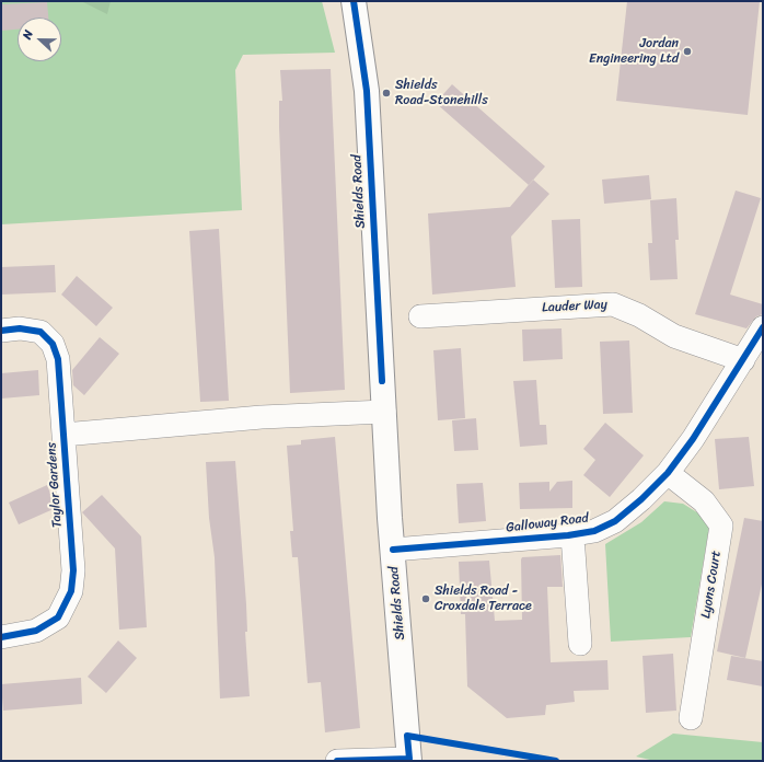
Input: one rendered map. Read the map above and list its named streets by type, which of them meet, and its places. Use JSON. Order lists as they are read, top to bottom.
{
  "streets": {
    "main road": ["Shields Road"],
    "street": [
      "Lauder Way",
      "Taylor Gardens",
      "Galloway Road",
      "Lyons Court"
    ]
  },
  "crossings": [
    ["Shields Road", "Taylor Gardens"],
    ["Shields Road", "Galloway Road"],
    ["Lauder Way", "Galloway Road"],
    ["Galloway Road", "Lyons Court"]
  ],
  "places": ["Jordan Engineering Ltd", "Shields Road-Stonehills", "Shields Road - Croxdale Terrace"],
  "north": "left"
}
